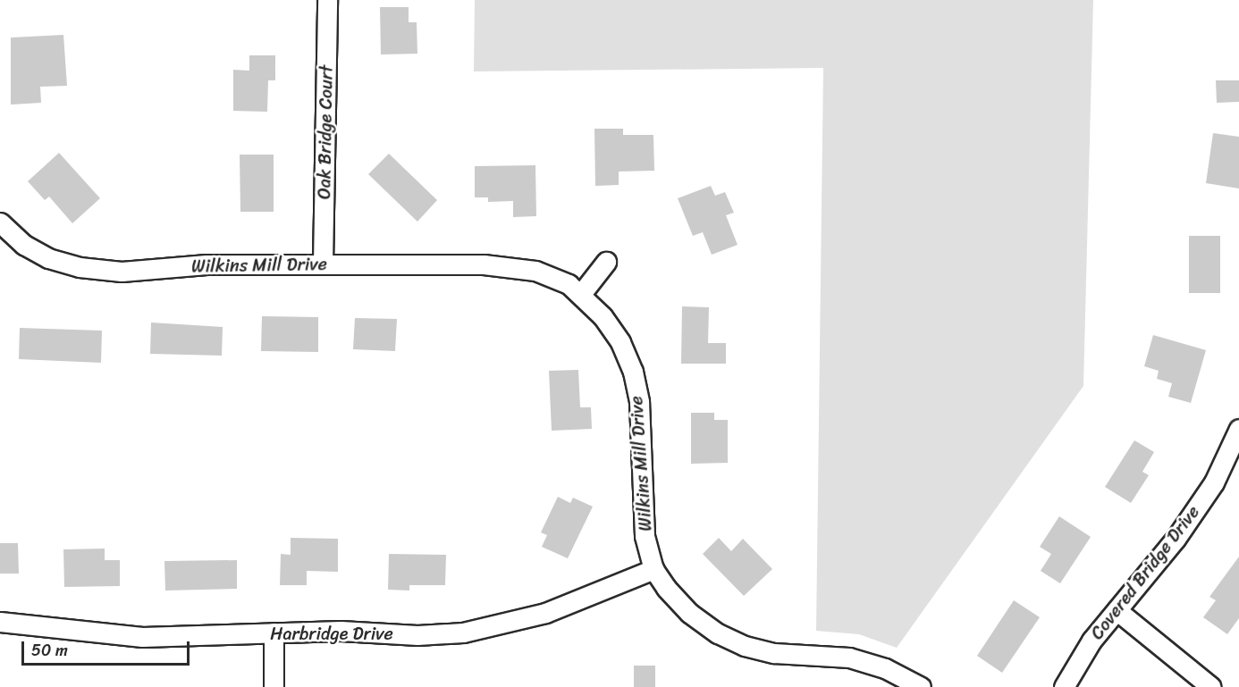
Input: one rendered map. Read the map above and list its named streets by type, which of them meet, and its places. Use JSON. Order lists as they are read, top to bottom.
{
  "streets": {
    "street": [
      "Oak Bridge Court",
      "Wilkins Mill Drive",
      "Covered Bridge Drive",
      "Harbridge Drive"
    ]
  },
  "crossings": [
    ["Oak Bridge Court", "Wilkins Mill Drive"],
    ["Wilkins Mill Drive", "Harbridge Drive"]
  ],
  "scale_bar": "50 m"
}
